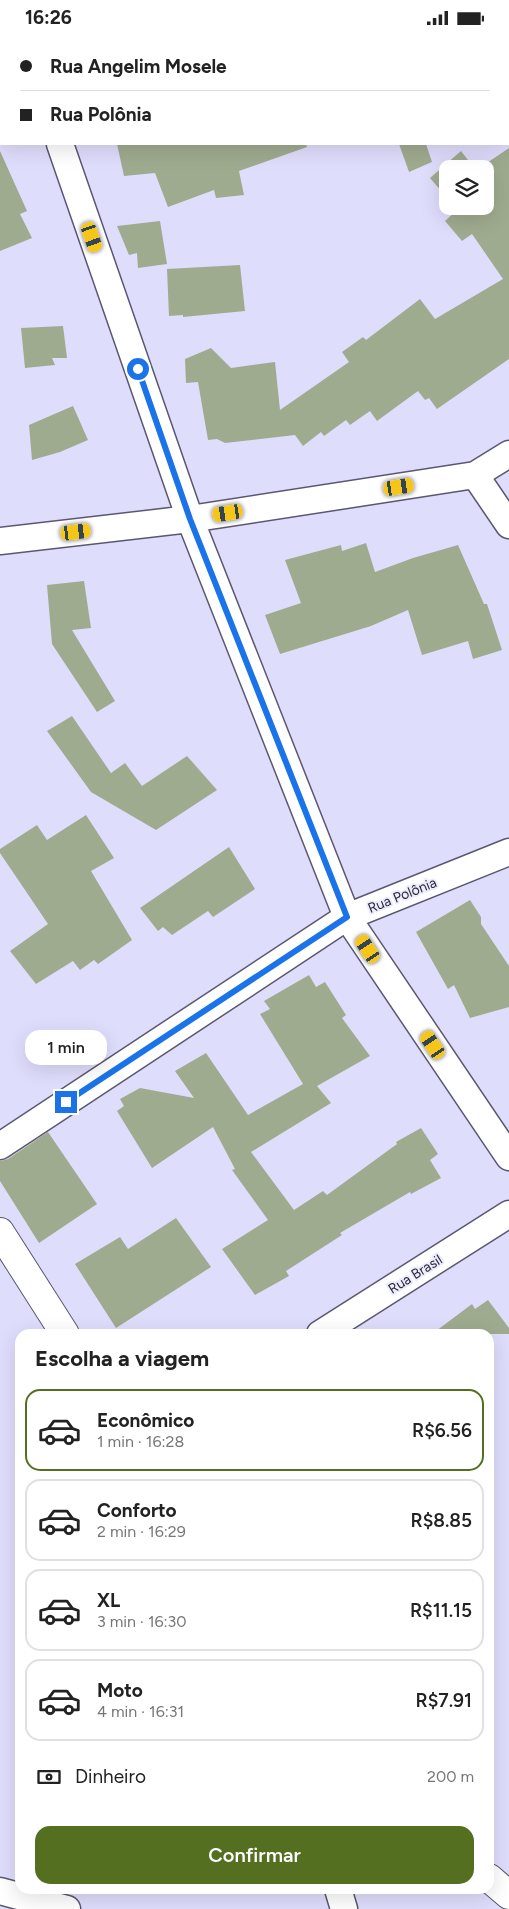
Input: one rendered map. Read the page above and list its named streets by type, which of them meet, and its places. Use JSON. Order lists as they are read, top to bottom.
{
  "streets": {
    "street": ["Rua Polônia", "Rua Brasil"]
  },
  "page": {
    "status": "16:26",
    "banner": ["Rua Angelim Mosele", "Rua Polônia"],
    "bubble": "1 min",
    "heading": "Escolha a viagem",
    "list": [
      {
        "name": "Econômico",
        "note": "1 min · 16:28",
        "value": "R$6.56"
      },
      {
        "name": "Conforto",
        "note": "2 min · 16:29",
        "value": "R$8.85"
      },
      {
        "name": "XL",
        "note": "3 min · 16:30",
        "value": "R$11.15"
      },
      {
        "name": "Moto",
        "note": "4 min · 16:31",
        "value": "R$7.91"
      }
    ],
    "pay": ["Dinheiro", "200 m"],
    "buttons": "Confirmar"
  }
}
